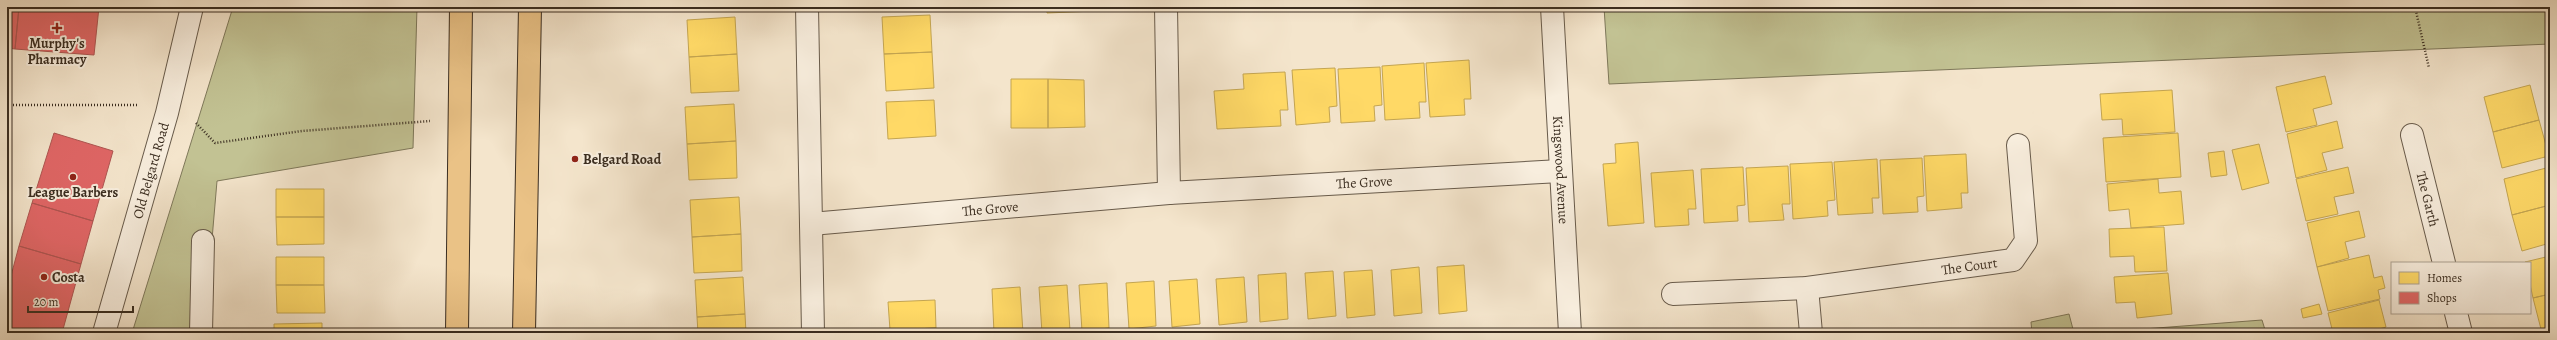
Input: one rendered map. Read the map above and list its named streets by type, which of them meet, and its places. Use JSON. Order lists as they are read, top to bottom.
{
  "streets": {
    "street": [
      "Kingswood Avenue",
      "Old Belgard Road",
      "The Grove",
      "The Garth",
      "The Court"
    ]
  },
  "crossings": [
    ["Kingswood Avenue", "The Grove"]
  ],
  "places": {
    "health": ["Murphy's Pharmacy"],
    "other": ["Belgard Road", "League Barbers", "Costa"]
  },
  "legend": ["Homes", "Shops"],
  "scale_bar": "20 m"
}
